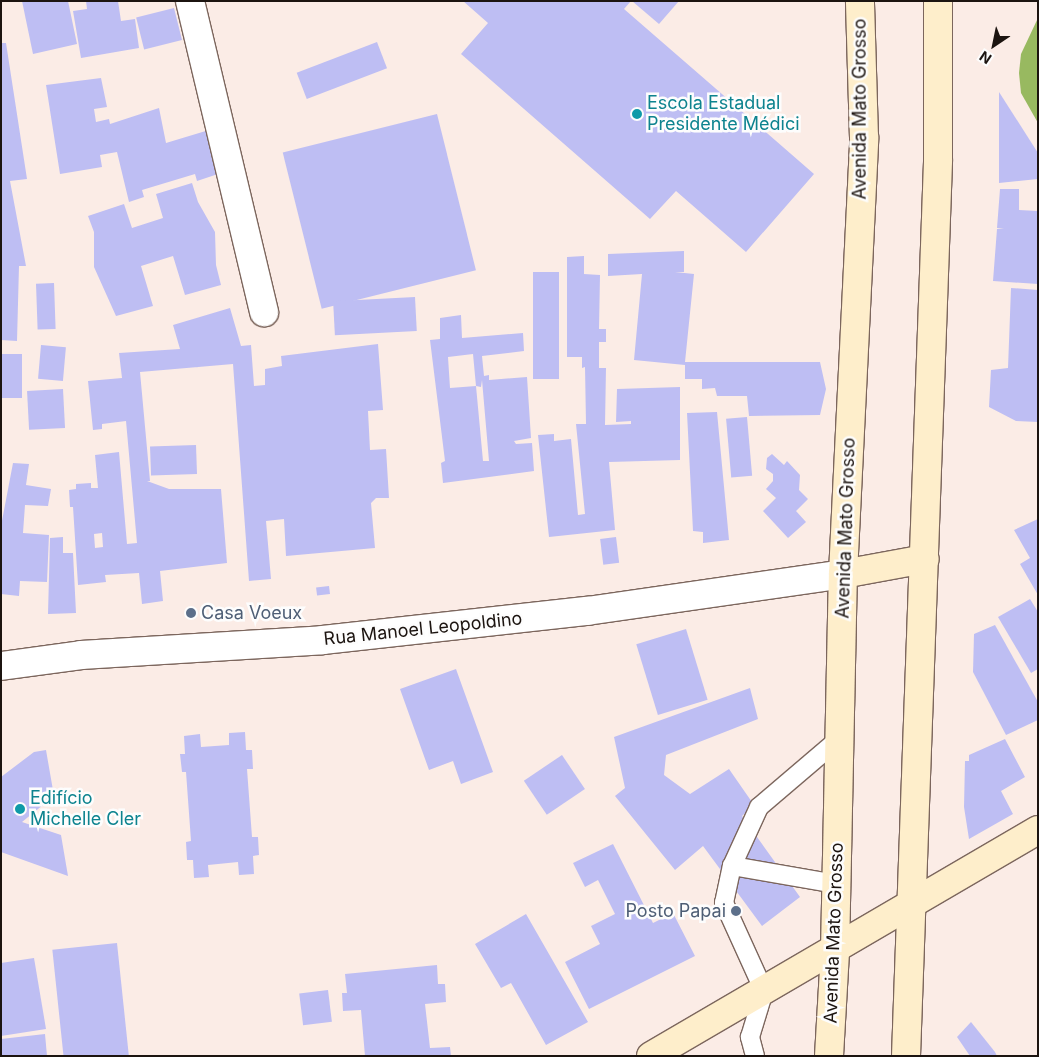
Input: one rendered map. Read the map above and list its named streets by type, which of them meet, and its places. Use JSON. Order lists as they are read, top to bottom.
{
  "streets": {
    "main road": ["Avenida Mato Grosso"],
    "street": ["Rua Manoel Leopoldino"]
  },
  "crossings": [
    ["Avenida Mato Grosso", "Rua Manoel Leopoldino"]
  ],
  "places": [
    "Escola Estadual Presidente Médici",
    "Casa Voeux",
    "Edifício Michelle Cler",
    "Posto Papai"
  ],
  "north": "bottom left"
}
